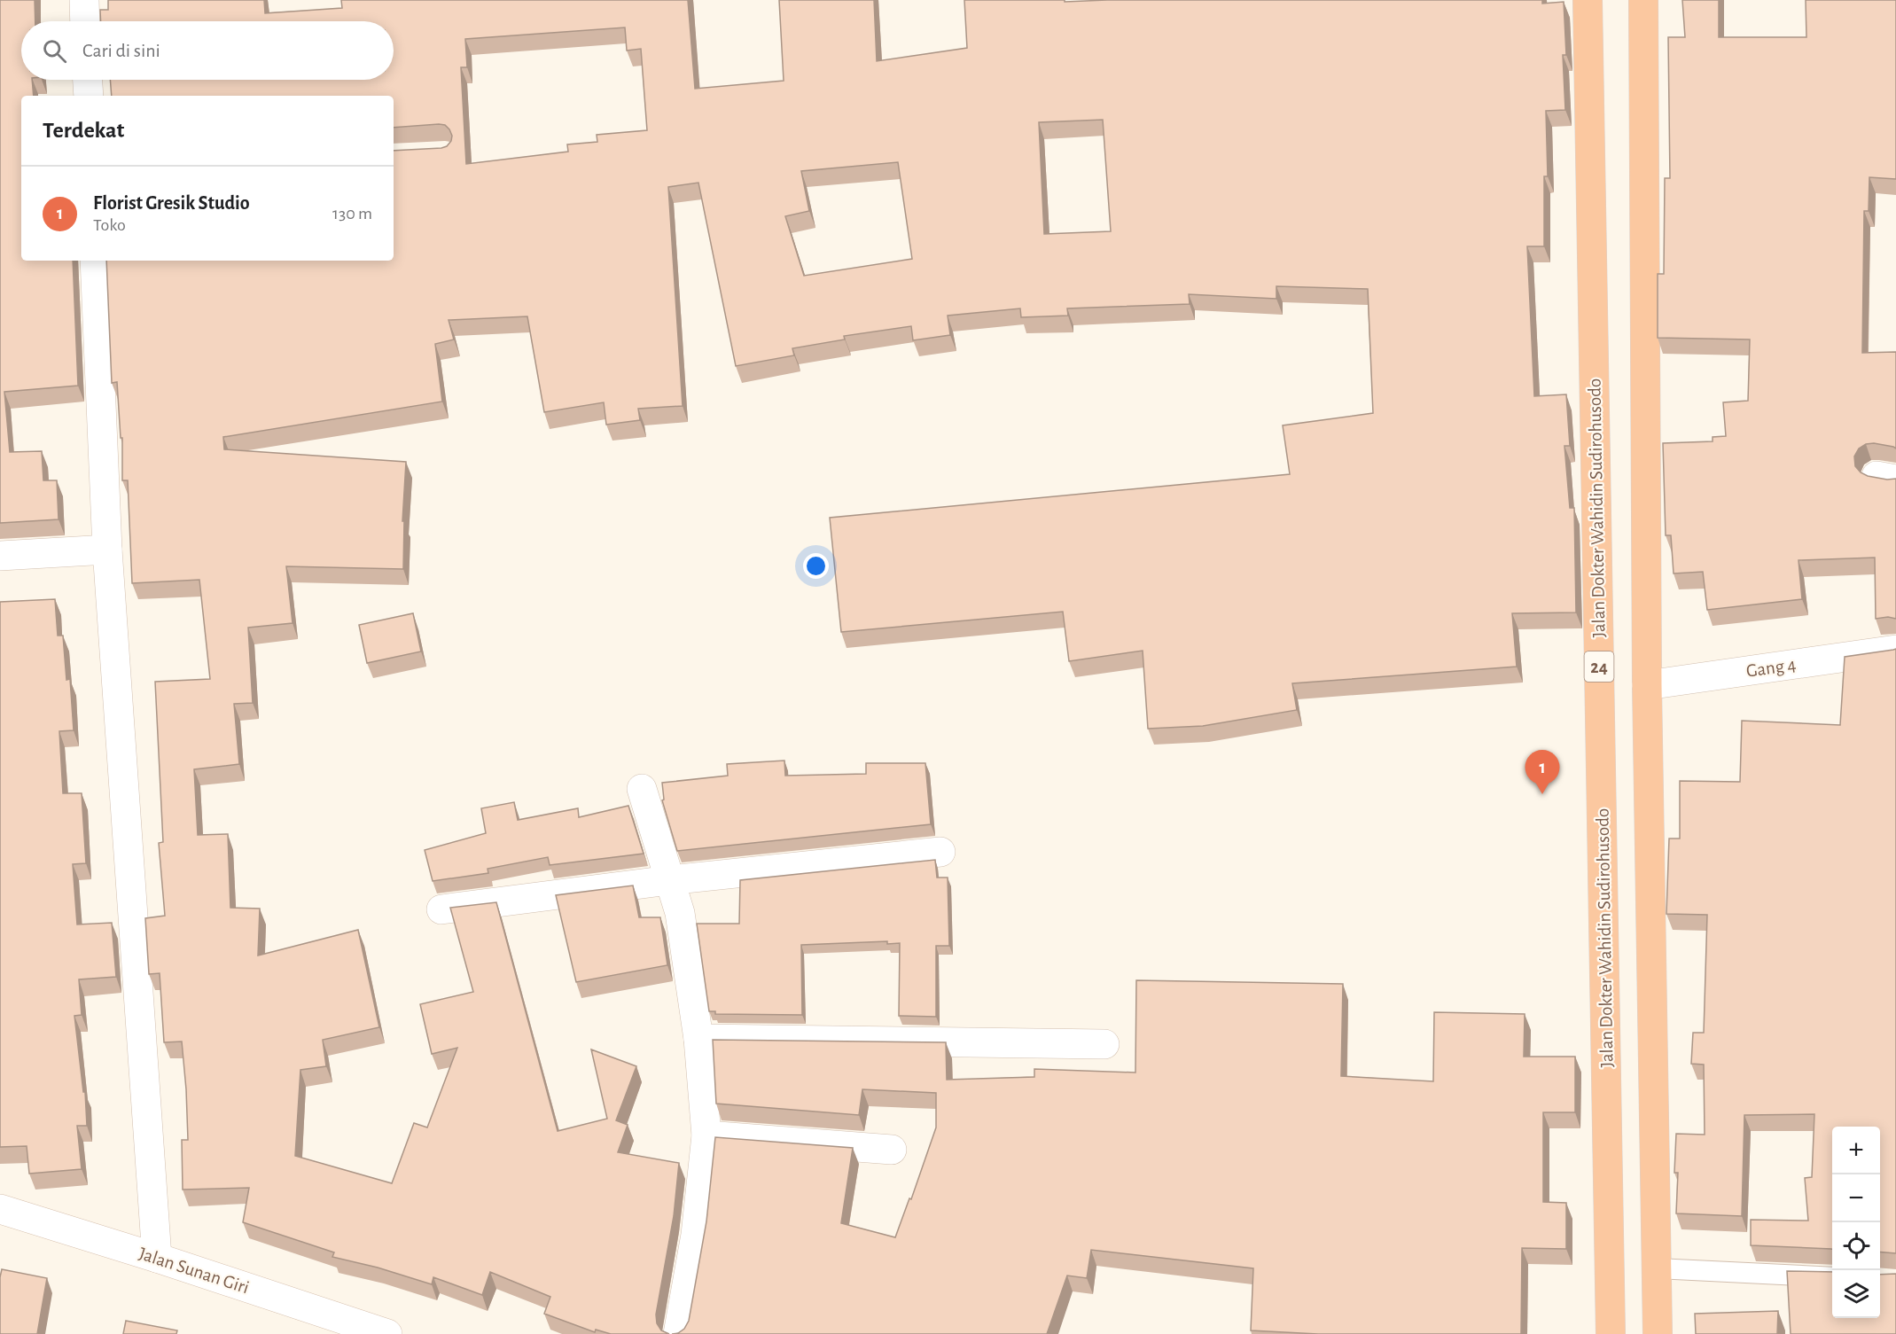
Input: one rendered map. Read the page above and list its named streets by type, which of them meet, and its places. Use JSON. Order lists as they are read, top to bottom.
{
  "streets": {
    "highway": ["Jalan Dokter Wahidin Sudirohusodo", "24"],
    "street": ["Gang 4", "Jalan Sunan Giri"]
  },
  "page": {
    "search": "Cari di sini",
    "heading": "Terdekat",
    "list": [
      {
        "mark": "1",
        "name": "Florist Gresik Studio",
        "note": "Toko",
        "value": "130 m"
      }
    ],
    "pins": "1",
    "map_buttons": ["+", "−"]
  }
}
